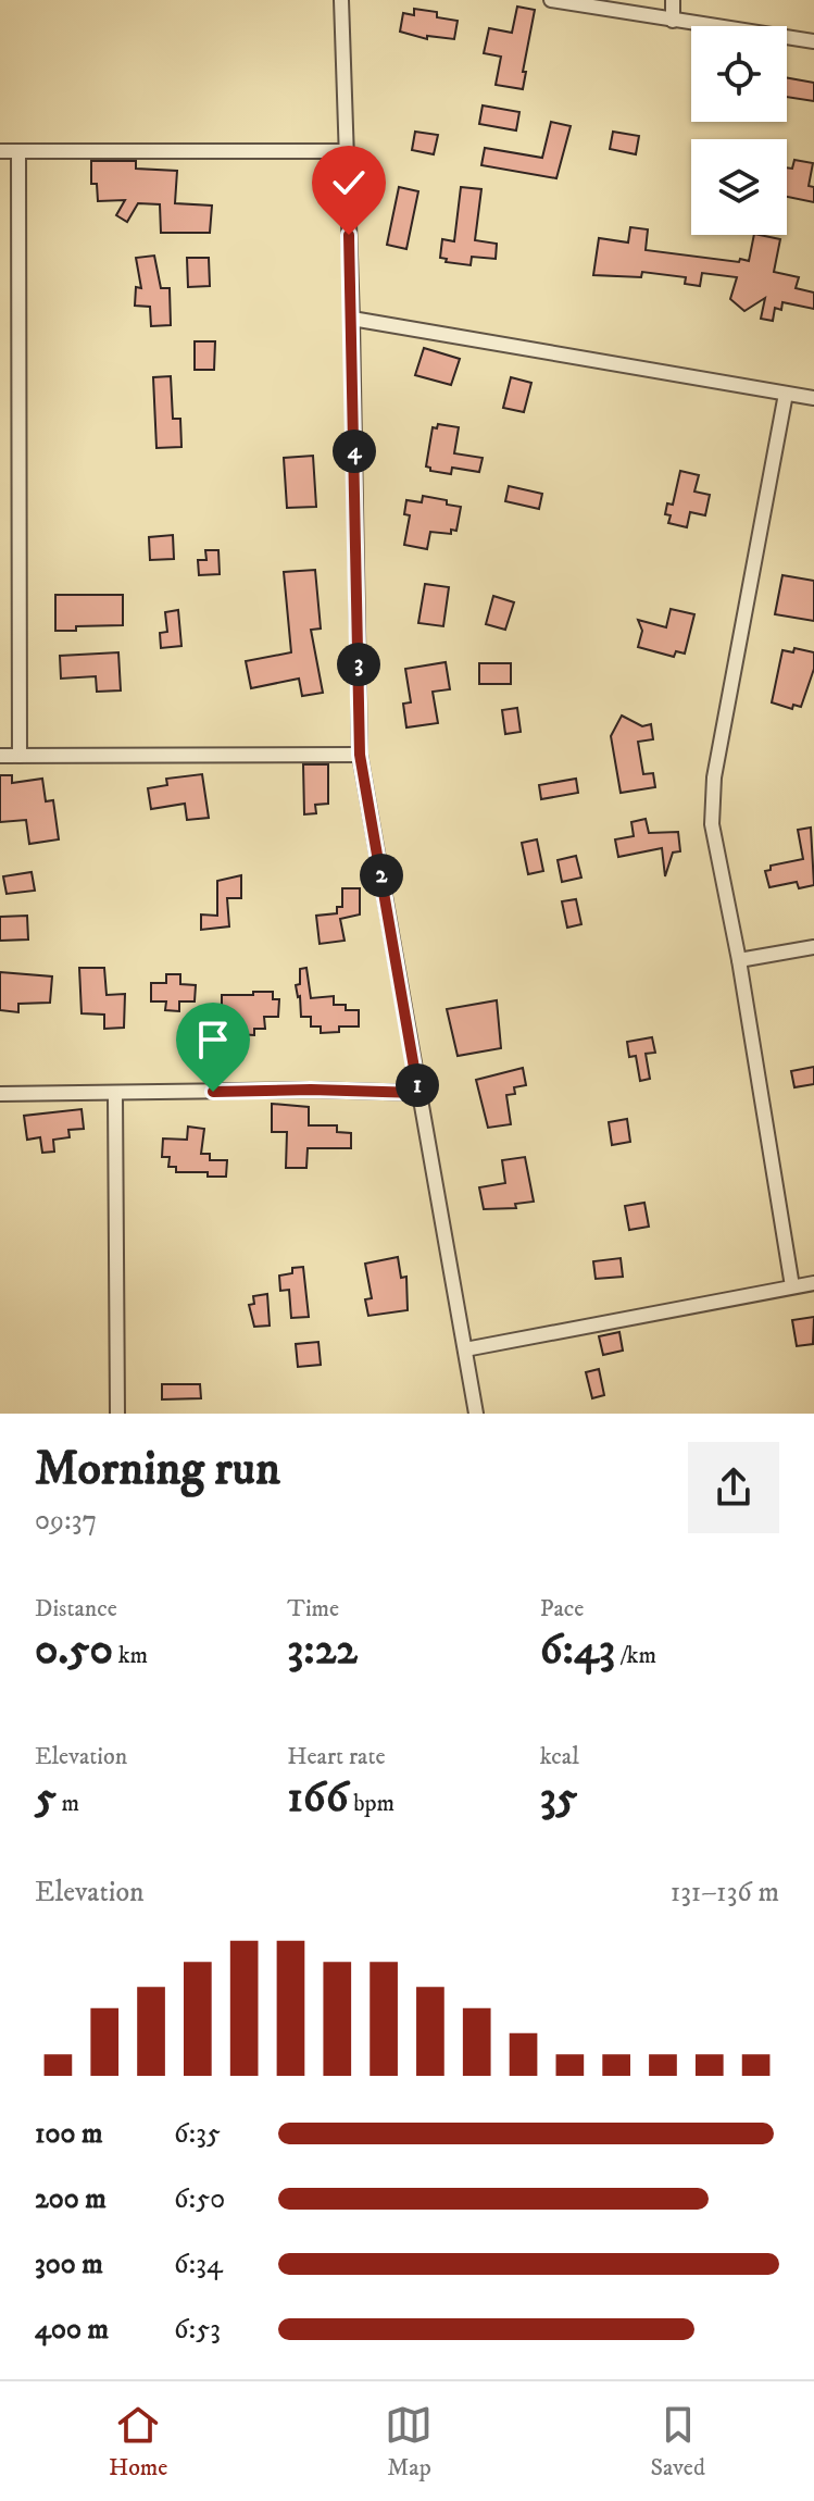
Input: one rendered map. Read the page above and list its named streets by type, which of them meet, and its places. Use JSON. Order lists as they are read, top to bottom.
{
  "page": {
    "pins": [
      "4",
      "3",
      "2",
      "1"
    ],
    "heading": ["Morning run", "09:37"],
    "stats": [
      ["Distance", "0.50 km"],
      ["Time", "3:22"],
      ["Pace", "6:43 /km"],
      ["Elevation", "5 m"],
      ["Heart rate", "166 bpm"],
      ["kcal", "35"]
    ],
    "chart": ["Elevation", "131–136 m"],
    "list": [
      {
        "name": "100 m",
        "note": "6:35"
      },
      {
        "name": "200 m",
        "note": "6:50"
      },
      {
        "name": "300 m",
        "note": "6:34"
      },
      {
        "name": "400 m",
        "note": "6:53"
      }
    ],
    "tabs": ["Home", "Map", "Saved"]
  }
}
